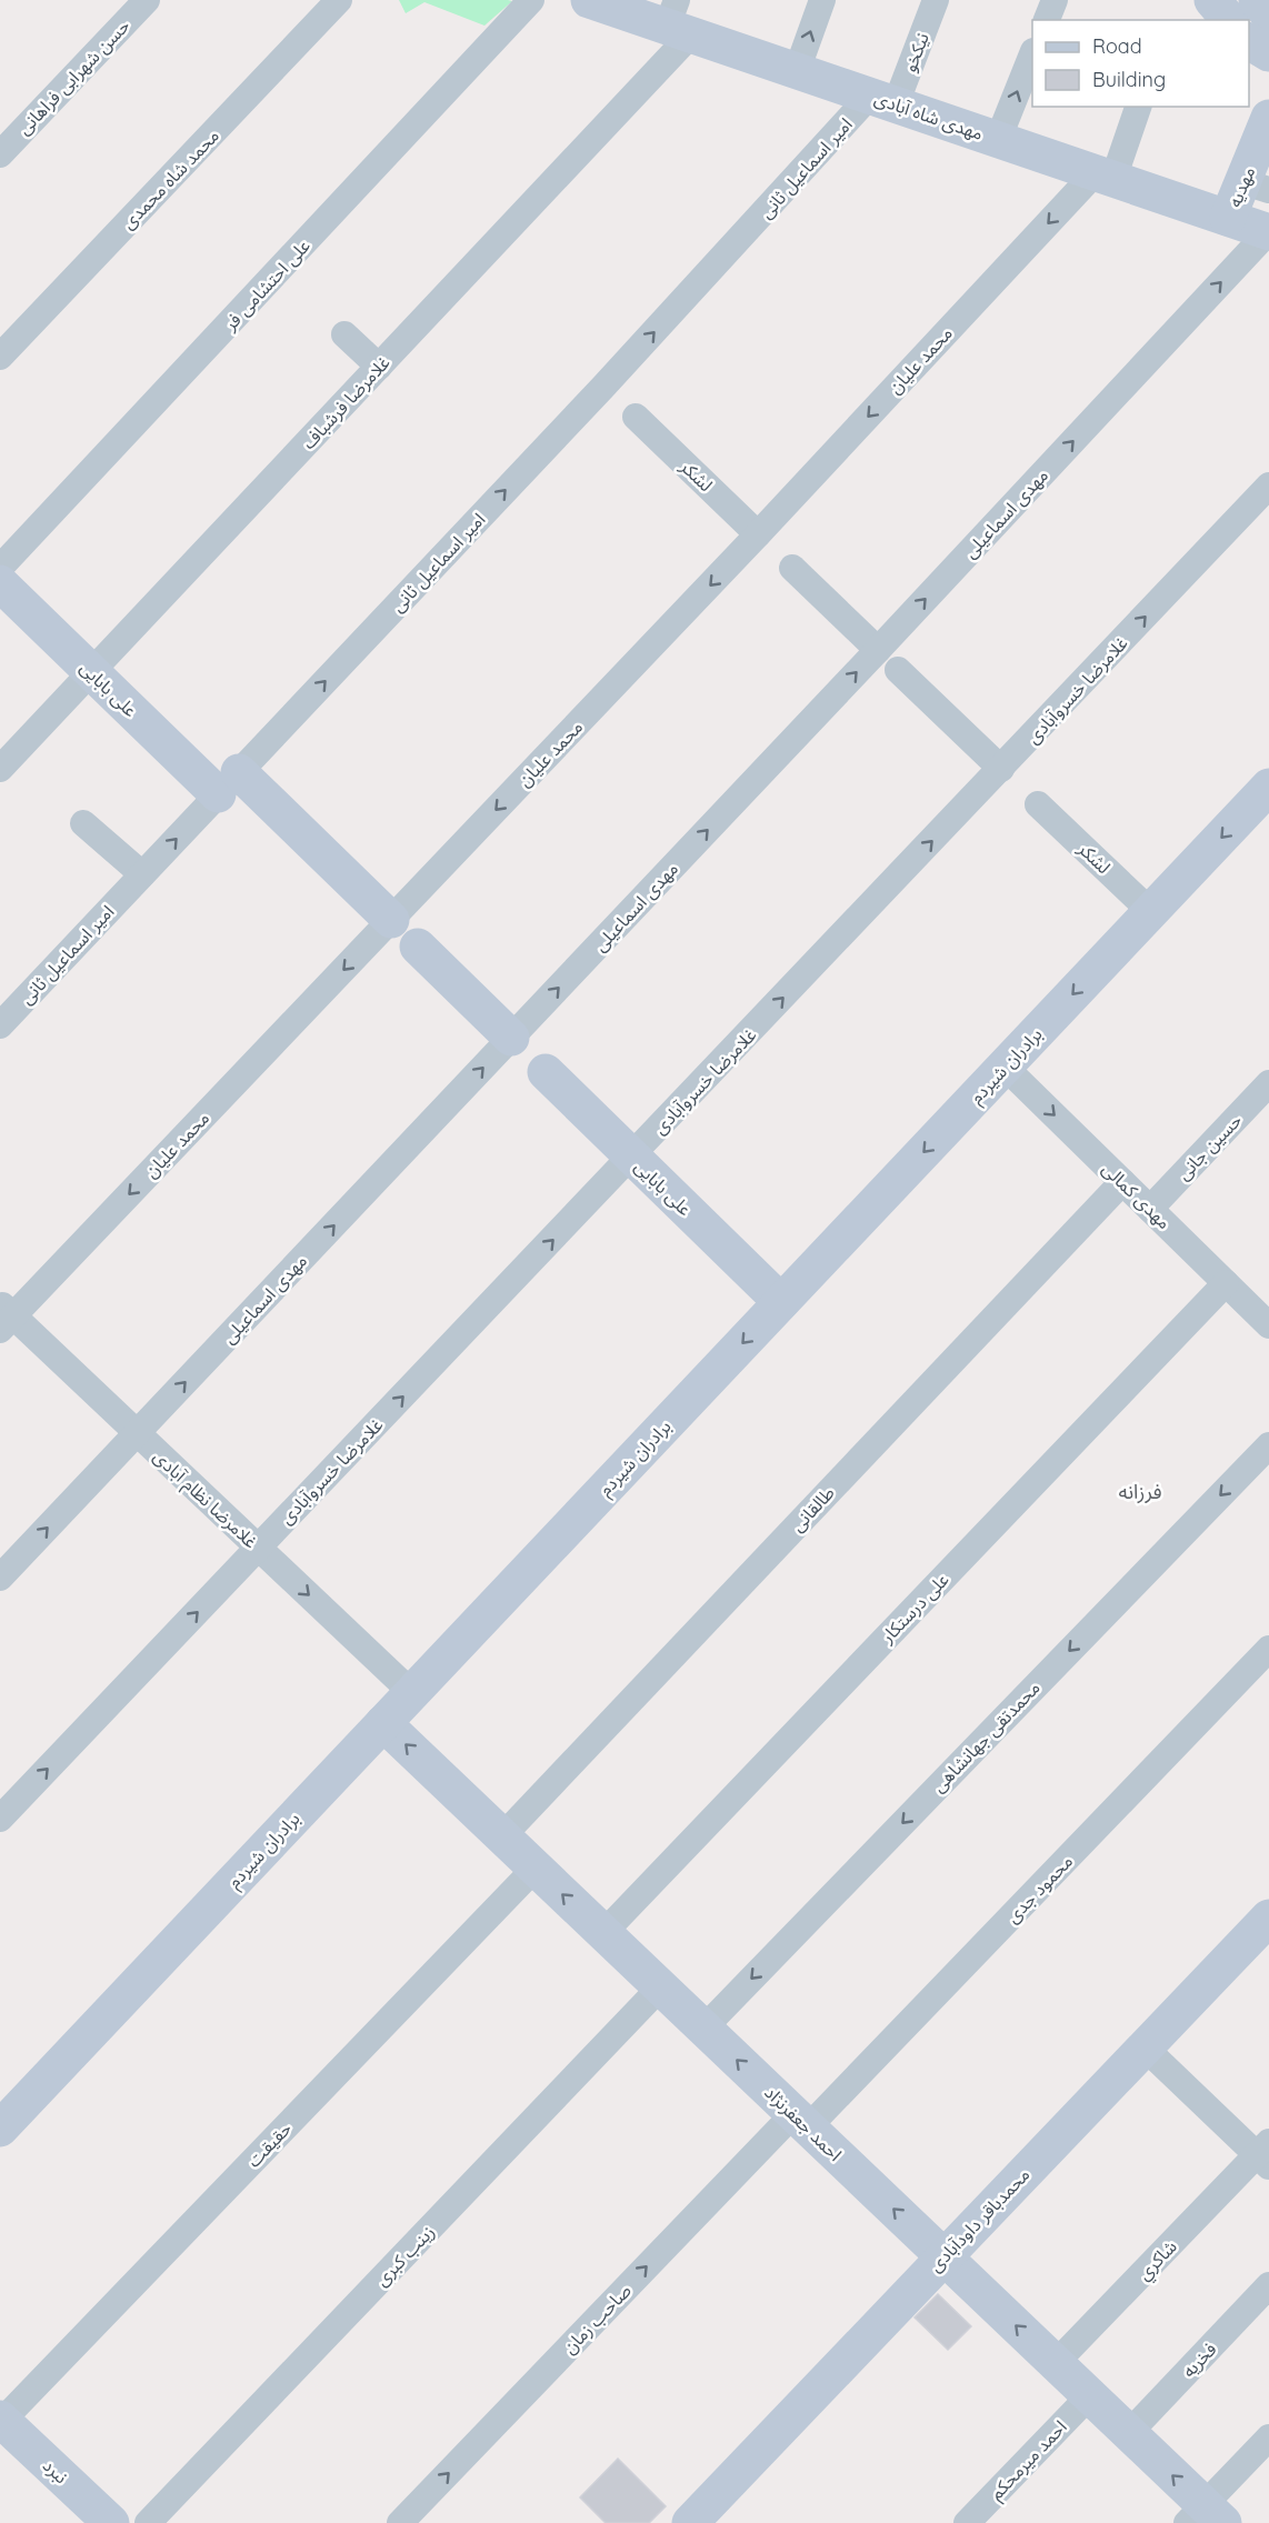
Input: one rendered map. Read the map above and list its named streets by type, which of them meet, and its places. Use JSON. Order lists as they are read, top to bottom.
{
  "streets": {
    "street": [
      "نیکخو",
      "حسن شهرابی فراهانی",
      "مهدی شاه آبادی",
      "امیر اسماعیل ثانی",
      "محمد شاه محمدی",
      "مهدیه",
      "علی احتشامی فر",
      "محمد علیان",
      "غلامرضا فرشباف",
      "لشكر",
      "مهدی اسماعیلی",
      "علی بابایی",
      "غلامرضا خسروآبادی",
      "برادران شیردم",
      "حسین جانی",
      "مهدی کمالی",
      "غلامرضا نظام آبادی",
      "طالقانی",
      "علی درستکار",
      "محمدتقی جهانشاهی",
      "محمود جدی",
      "احمد جعفرنژاد",
      "حقیقت",
      "محمدباقر داودآبادی",
      "زینب کبری",
      "شاكري",
      "صاحب زمان",
      "فخریه",
      "احمد میرمحکم",
      "نبرد"
    ]
  },
  "crossings": [
    ["نیکخو", "مهدی شاه آبادی"],
    ["نیکخو", "امیر اسماعیل ثانی"],
    ["مهدی شاه آبادی", "امیر اسماعیل ثانی"],
    ["مهدی شاه آبادی", "مهدیه"],
    ["مهدی شاه آبادی", "محمد علیان"],
    ["مهدی شاه آبادی", "غلامرضا فرشباف"],
    ["مهدی شاه آبادی", "مهدی اسماعیلی"],
    ["امیر اسماعیل ثانی", "علی بابایی"],
    ["محمد علیان", "لشكر"],
    ["محمد علیان", "علی بابایی"],
    ["محمد علیان", "غلامرضا نظام آبادی"],
    ["غلامرضا فرشباف", "علی بابایی"],
    ["لشكر", "برادران شیردم"],
    ["مهدی اسماعیلی", "غلامرضا نظام آبادی"],
    ["علی بابایی", "غلامرضا خسروآبادی"],
    ["علی بابایی", "برادران شیردم"],
    ["غلامرضا خسروآبادی", "غلامرضا نظام آبادی"],
    ["برادران شیردم", "مهدی کمالی"],
    ["برادران شیردم", "غلامرضا نظام آبادی"],
    ["برادران شیردم", "احمد جعفرنژاد"],
    ["حسین جانی", "مهدی کمالی"],
    ["مهدی کمالی", "طالقانی"],
    ["مهدی کمالی", "علی درستکار"],
    ["طالقانی", "احمد جعفرنژاد"],
    ["علی درستکار", "احمد جعفرنژاد"],
    ["محمدتقی جهانشاهی", "احمد جعفرنژاد"],
    ["محمود جدی", "احمد جعفرنژاد"],
    ["محمود جدی", "صاحب زمان"],
    ["احمد جعفرنژاد", "حقیقت"],
    ["احمد جعفرنژاد", "محمدباقر داودآبادی"],
    ["احمد جعفرنژاد", "زینب کبری"],
    ["احمد جعفرنژاد", "شاكري"],
    ["احمد جعفرنژاد", "صاحب زمان"],
    ["احمد جعفرنژاد", "فخریه"],
    ["احمد جعفرنژاد", "احمد میرمحکم"],
    ["حقیقت", "نبرد"]
  ],
  "one_way": [
    "امیر اسماعیل ثانی",
    "محمد علیان",
    "مهدی اسماعیلی",
    "غلامرضا خسروآبادی",
    "برادران شیردم",
    "مهدی کمالی",
    "غلامرضا نظام آبادی",
    "محمدتقی جهانشاهی",
    "احمد جعفرنژاد",
    "صاحب زمان"
  ],
  "districts": ["فرزانه"],
  "legend": ["Road", "Building"]
}
